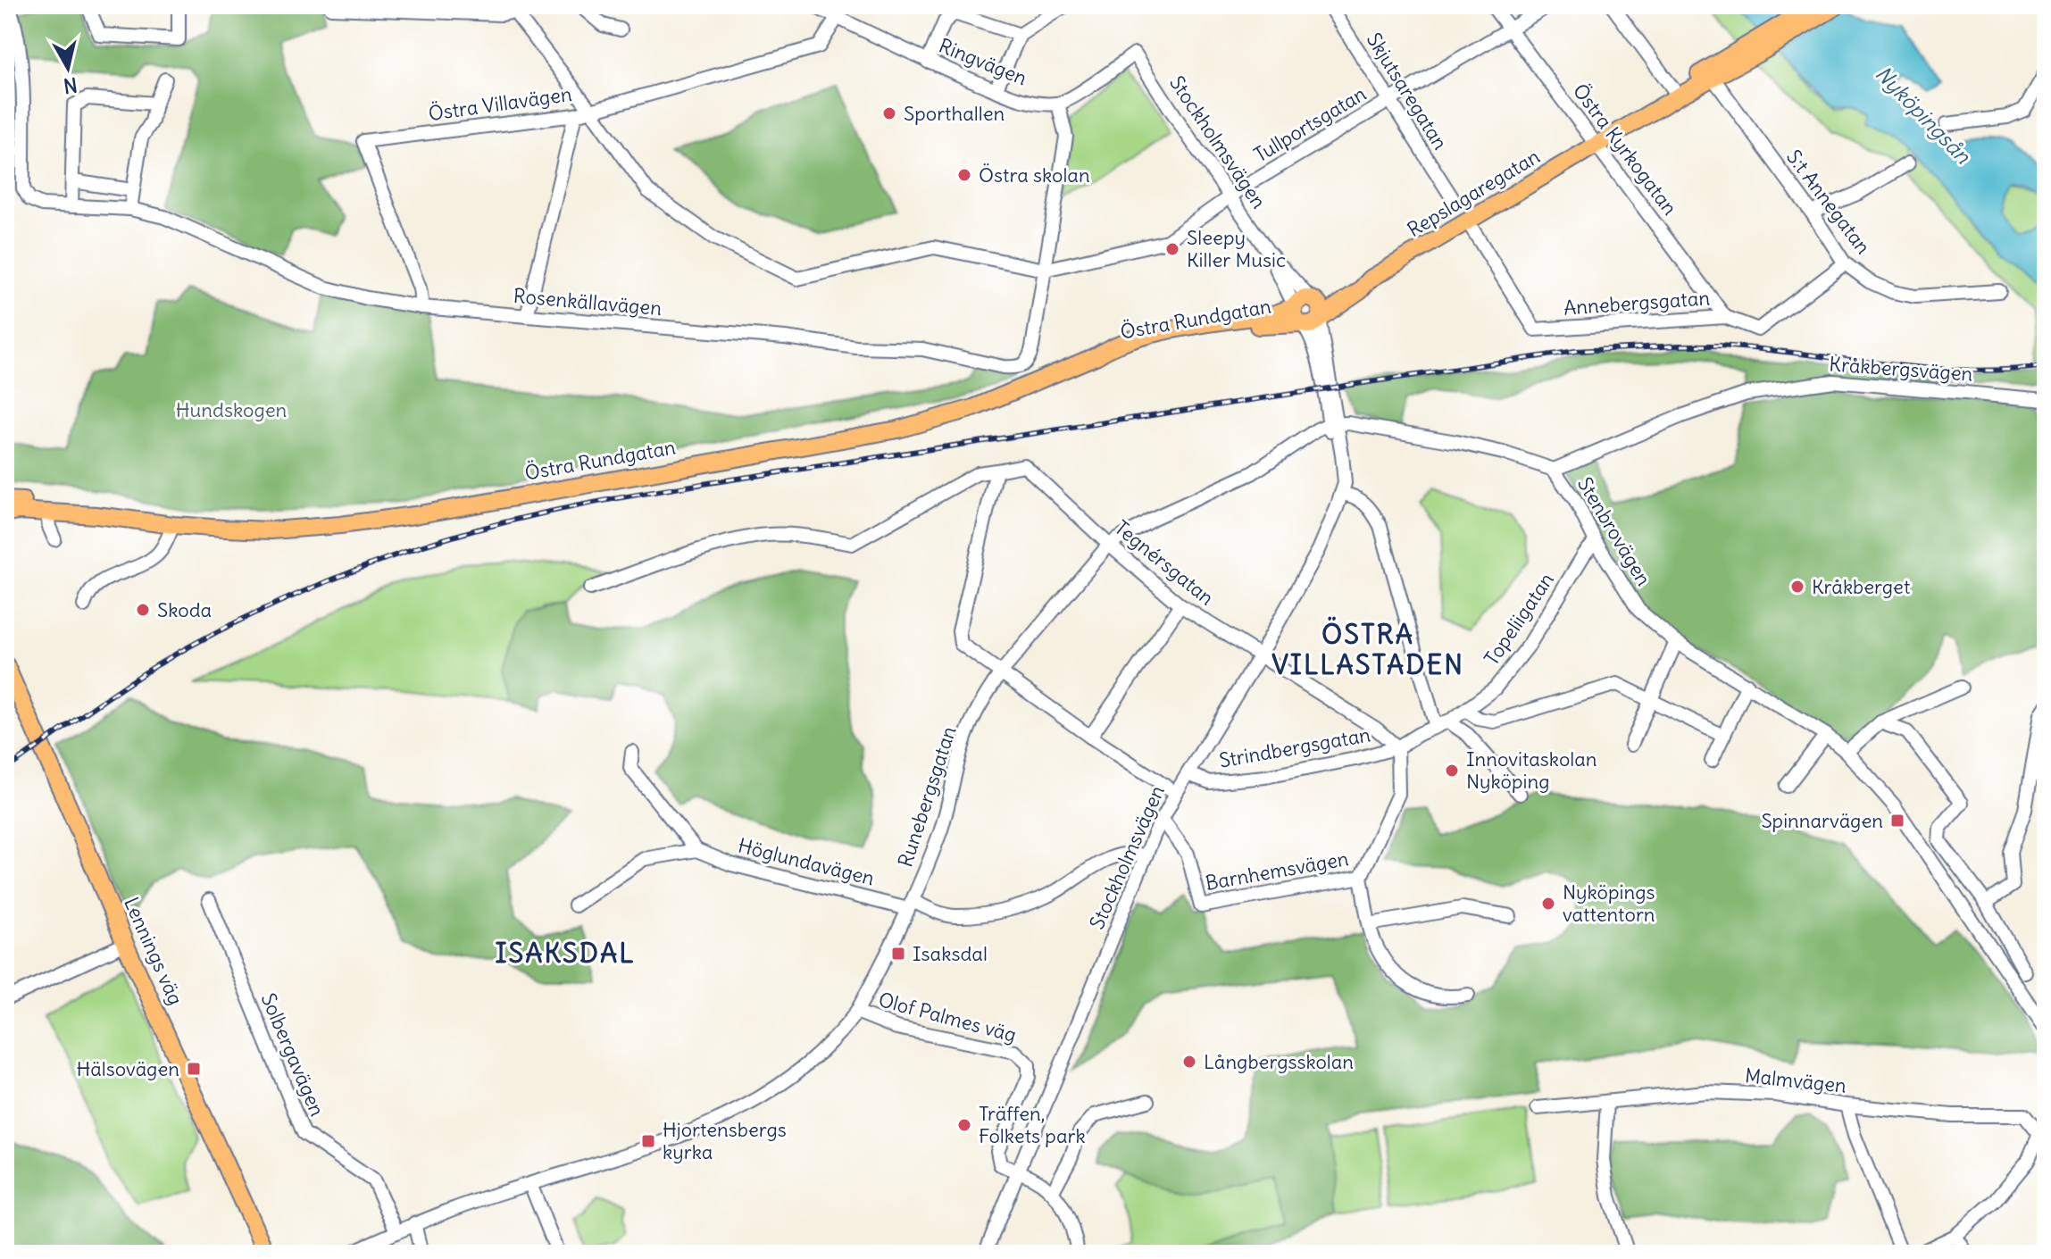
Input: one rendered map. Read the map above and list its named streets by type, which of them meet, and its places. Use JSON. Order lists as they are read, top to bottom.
{
  "streets": {
    "main road": ["Repslagaregatan", "Östra Rundgatan", "Lennings väg"],
    "street": [
      "Ringvägen",
      "Skjutsaregatan",
      "Östra Villavägen",
      "Tullportsgatan",
      "Stockholmsvägen",
      "Östra Kyrkogatan",
      "S:t Annegatan",
      "Rosenkällavägen",
      "Annebergsgatan",
      "Kråkbergsvägen",
      "Stenbrovägen",
      "Tegnérsgatan",
      "Topeliigatan",
      "Strindbergsgatan",
      "Runebergsgatan",
      "Höglundavägen",
      "Barnhemsvägen",
      "Olof Palmes väg",
      "Solbergavägen",
      "Malmvägen"
    ]
  },
  "crossings": [
    ["Ringvägen", "Östra Villavägen"],
    ["Ringvägen", "Stockholmsvägen"],
    ["Skjutsaregatan", "Tullportsgatan"],
    ["Östra Villavägen", "Rosenkällavägen"],
    ["Tullportsgatan", "Stockholmsvägen"],
    ["Tullportsgatan", "Östra Kyrkogatan"],
    ["Tullportsgatan", "Rosenkällavägen"],
    ["Stockholmsvägen", "Repslagaregatan"],
    ["Stockholmsvägen", "Östra Rundgatan"],
    ["Stockholmsvägen", "Stenbrovägen"],
    ["Stockholmsvägen", "Tegnérsgatan"],
    ["Stockholmsvägen", "Strindbergsgatan"],
    ["Stockholmsvägen", "Runebergsgatan"],
    ["Stockholmsvägen", "Höglundavägen"],
    ["Stockholmsvägen", "Barnhemsvägen"],
    ["Stockholmsvägen", "Olof Palmes väg"],
    ["Östra Kyrkogatan", "Repslagaregatan"],
    ["Östra Kyrkogatan", "Annebergsgatan"],
    ["Repslagaregatan", "S:t Annegatan"],
    ["Repslagaregatan", "Annebergsgatan"],
    ["Repslagaregatan", "Östra Rundgatan"],
    ["S:t Annegatan", "Annebergsgatan"],
    ["Kråkbergsvägen", "Stenbrovägen"],
    ["Stenbrovägen", "Topeliigatan"],
    ["Stenbrovägen", "Runebergsgatan"],
    ["Tegnérsgatan", "Strindbergsgatan"],
    ["Tegnérsgatan", "Runebergsgatan"],
    ["Tegnérsgatan", "Barnhemsvägen"],
    ["Topeliigatan", "Strindbergsgatan"],
    ["Strindbergsgatan", "Barnhemsvägen"],
    ["Runebergsgatan", "Höglundavägen"],
    ["Runebergsgatan", "Olof Palmes väg"],
    ["Runebergsgatan", "Solbergavägen"]
  ],
  "districts": ["ÖSTRA VILLASTADEN", "ISAKSDAL"],
  "water": ["Nyköpingsån"],
  "parks": ["Hundskogen"],
  "places": {
    "other": [
      "Sporthallen",
      "Östra skolan",
      "Sleepy Killer Music",
      "Kråkberget",
      "Skoda",
      "Innovitaskolan Nyköping",
      "Nyköpings vattentorn",
      "Långbergsskolan",
      "Träffen, Folkets park"
    ],
    "transit": [
      "Spinnarvägen",
      "Isaksdal",
      "Hälsovägen",
      "Hjortensbergs kyrka"
    ]
  },
  "north": "bottom"
}
